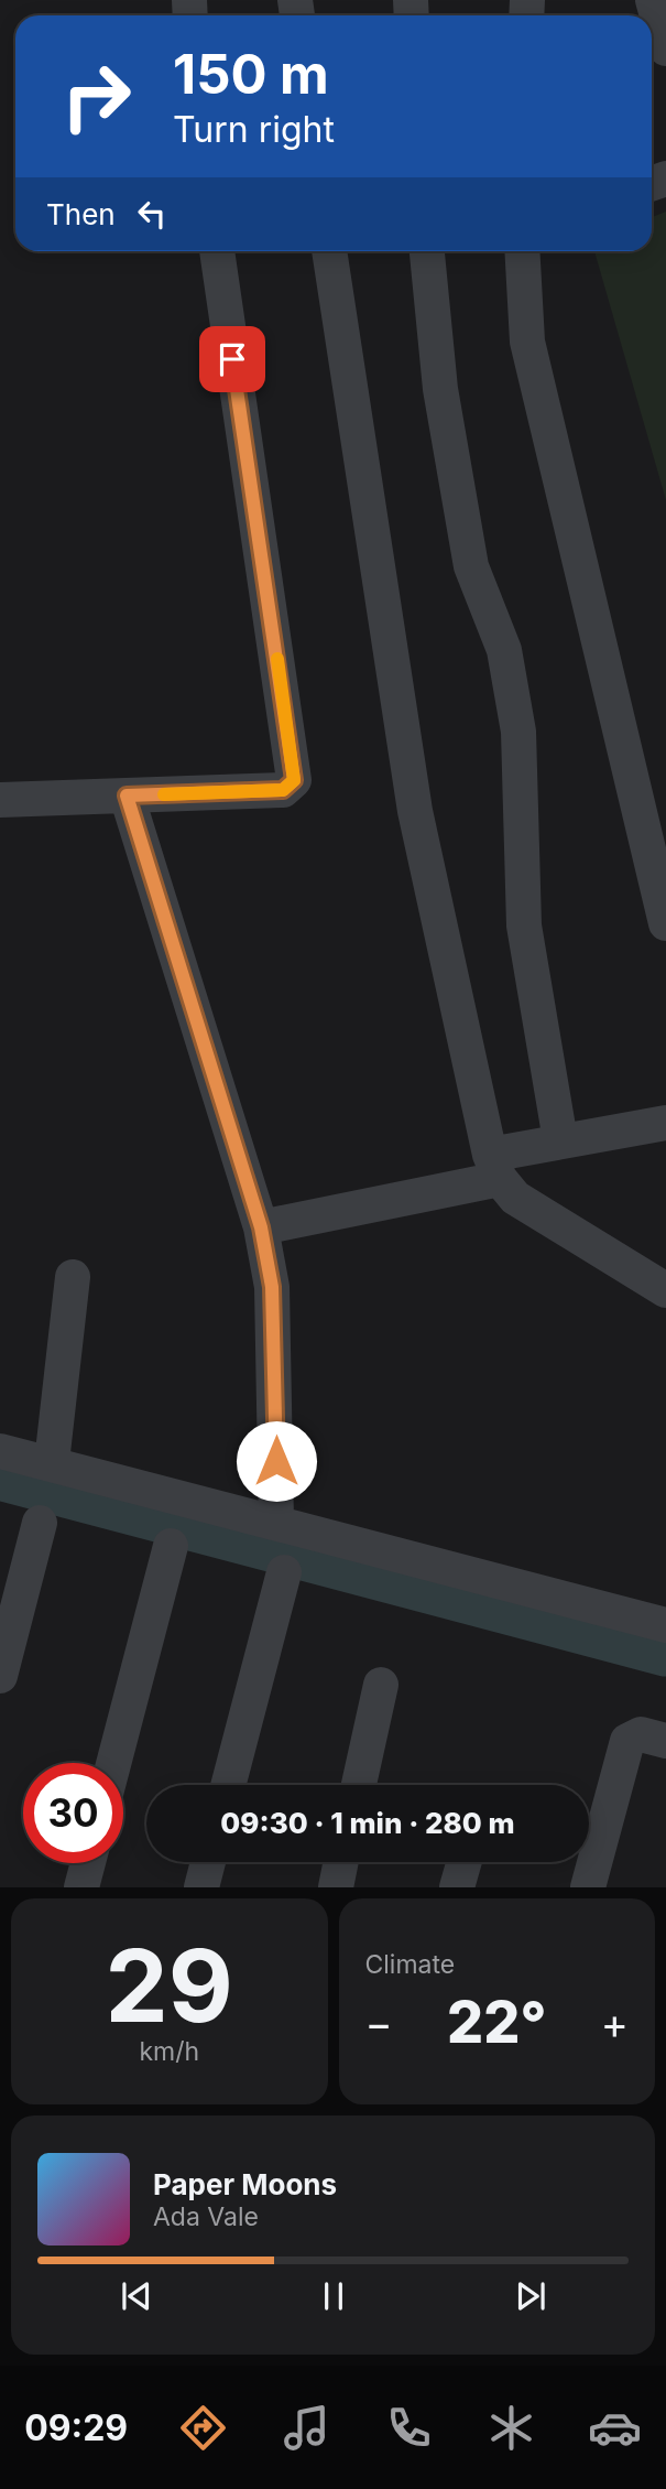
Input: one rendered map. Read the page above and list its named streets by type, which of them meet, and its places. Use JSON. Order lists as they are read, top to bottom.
{
  "page": {
    "turn": ["150 m", "Turn right"],
    "then": "Then",
    "limit": "30",
    "trip": "09:30 · 1 min · 280 m",
    "tile": [
      ["29", "km/h"],
      "Climate"
    ],
    "heat": ["−", "22°", "+"],
    "song": ["Paper Moons", "Ada Vale"],
    "tabs": "09:29"
  }
}
